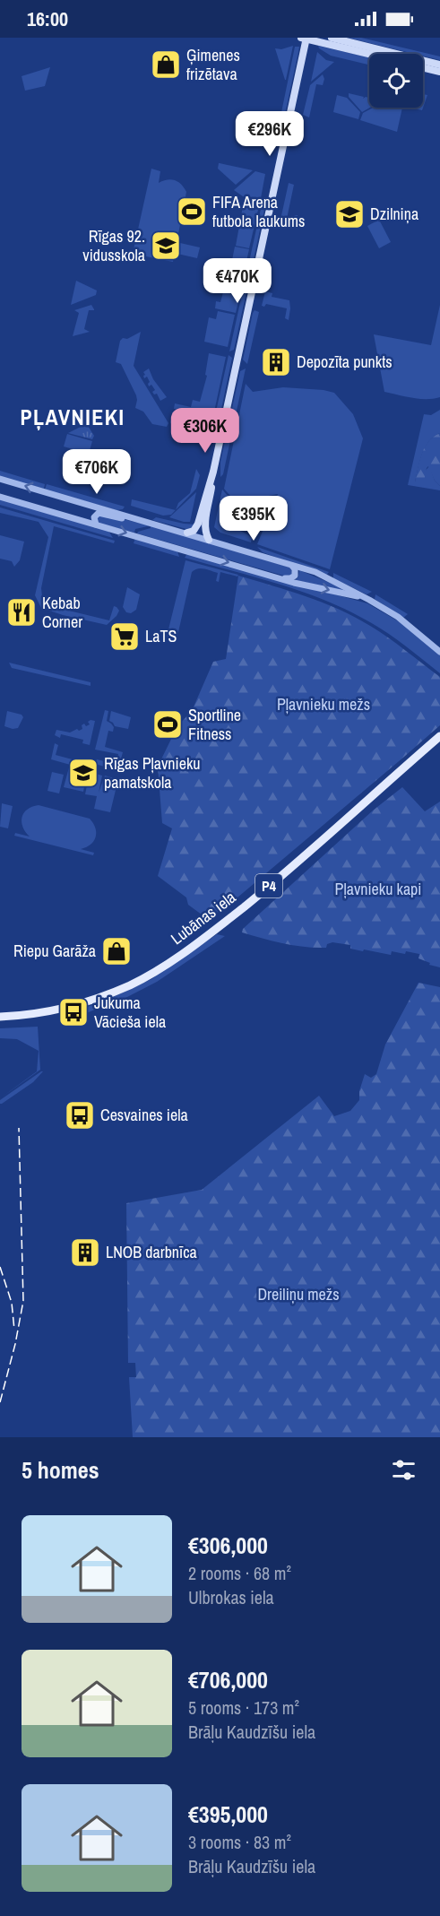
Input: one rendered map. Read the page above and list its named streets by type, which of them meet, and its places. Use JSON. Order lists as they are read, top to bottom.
{
  "streets": {
    "main road": ["P4", "Lubānas iela"]
  },
  "districts": ["PĻAVNIEKI"],
  "parks": ["Pļavnieku mežs", "Pļavnieku kapi", "Dreiliņu mežs"],
  "places": {
    "shop": ["Ģimenes frizētava", "Riepu Garāža"],
    "sports": ["FIFA Arena futbola laukums", "Sportline Fitness"],
    "school or university": ["Dzilniņa", "Rīgas 92. vidusskola", "Rīgas Pļavnieku pamatskola"],
    "building": ["Depozīta punkts", "LNOB darbnīca"],
    "restaurant": ["Kebab Corner"],
    "supermarket": ["LaTS"],
    "bus stop": ["Jukuma Vācieša iela", "Cesvaines iela"]
  },
  "page": {
    "status": "16:00",
    "price": [
      "€296K",
      "€470K",
      "€306K",
      "€706K",
      "€395K"
    ],
    "heading": "5 homes",
    "list": [
      {
        "name": "€306,000",
        "note": "2 rooms · 68 m² · Ulbrokas iela"
      },
      {
        "name": "€706,000",
        "note": "5 rooms · 173 m² · Brāļu Kaudzīšu iela"
      },
      {
        "name": "€395,000",
        "note": "3 rooms · 83 m² · Brāļu Kaudzīšu iela"
      }
    ]
  }
}
